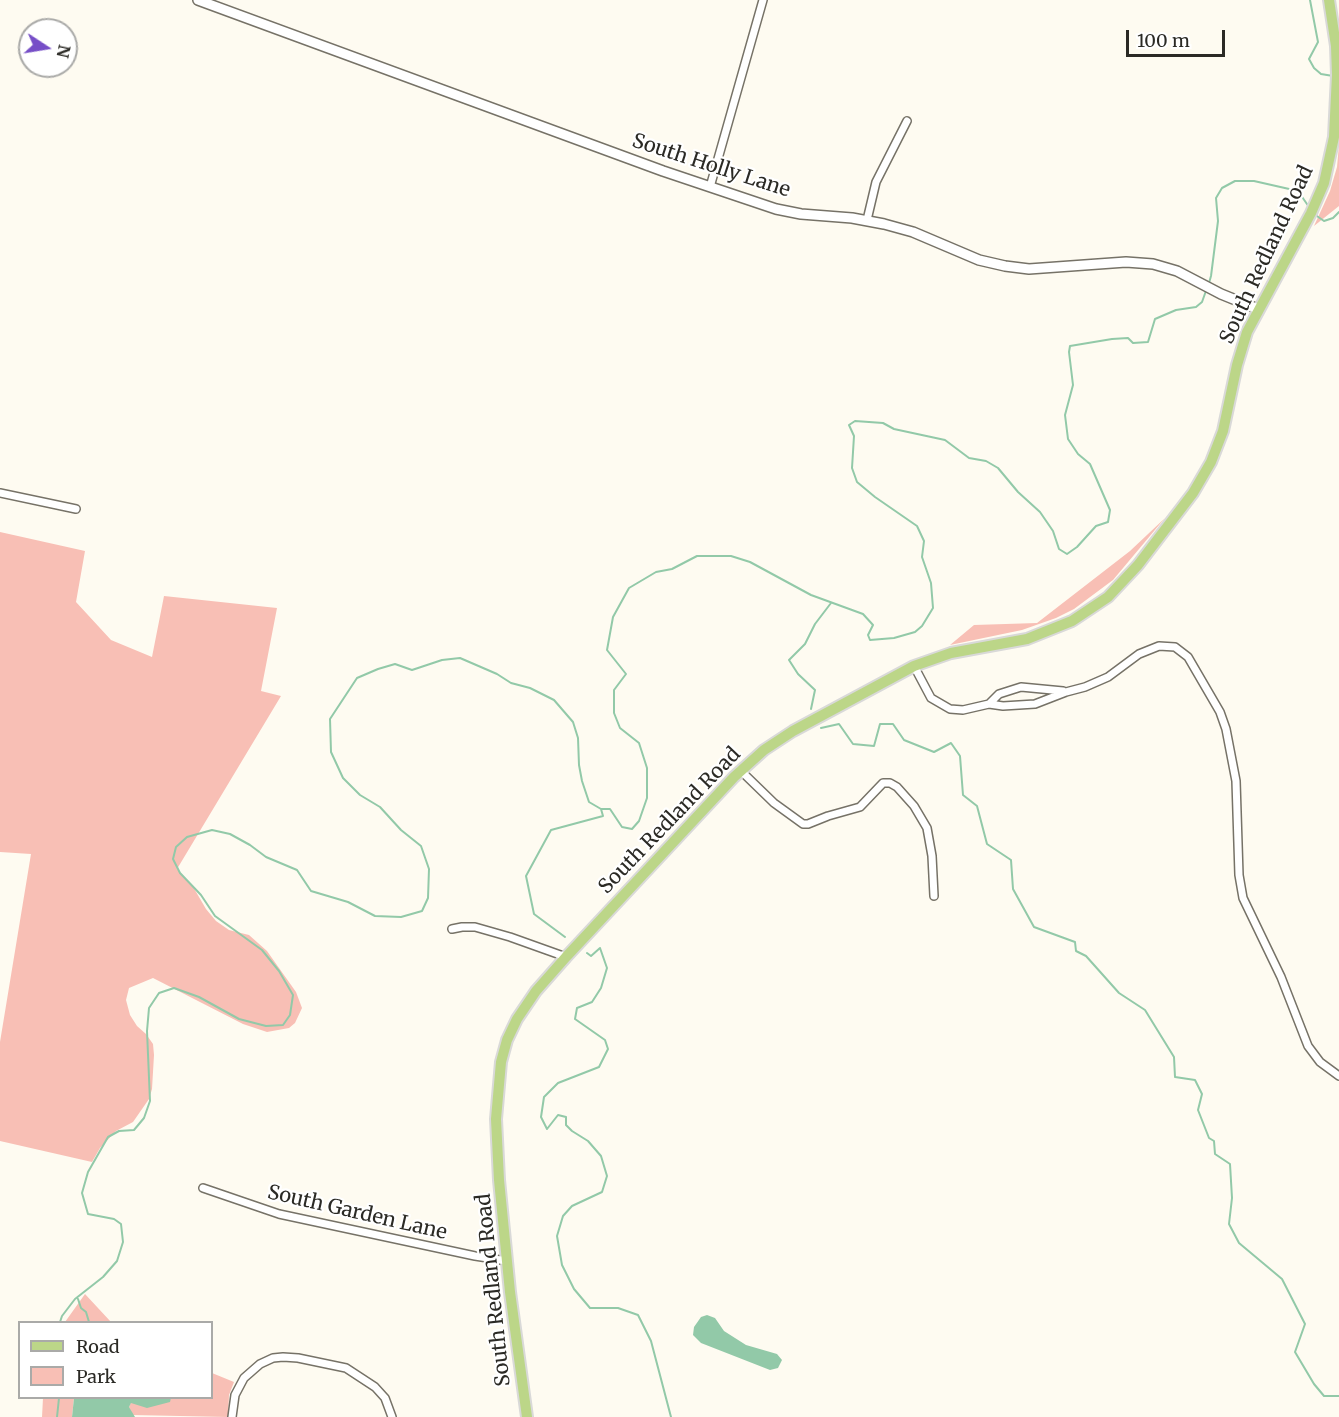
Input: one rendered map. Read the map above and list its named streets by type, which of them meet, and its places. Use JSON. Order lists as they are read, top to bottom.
{
  "streets": {
    "main road": ["South Redland Road"],
    "street": ["South Holly Lane", "South Garden Lane"]
  },
  "crossings": [
    ["South Holly Lane", "South Redland Road"],
    ["South Redland Road", "South Garden Lane"]
  ],
  "legend": ["Road", "Park"],
  "scale_bar": "100 m",
  "north": "right"
}
